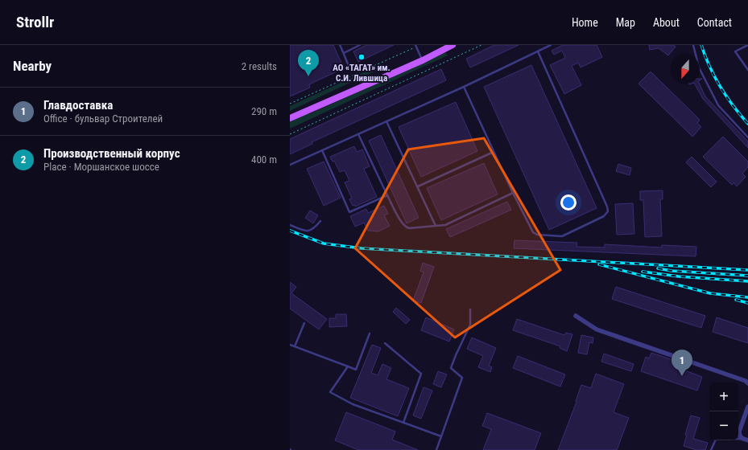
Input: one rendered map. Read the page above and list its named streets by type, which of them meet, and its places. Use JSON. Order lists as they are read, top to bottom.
{
  "places": ["АО «ТАГАТ» им. С.И. Лившица"],
  "north": "bottom",
  "page": {
    "header": "Strollr",
    "nav": [
      "Home",
      "Map",
      "About",
      "Contact"
    ],
    "heading": ["Nearby", "2 results"],
    "pins": ["2", "1"],
    "list": [
      {
        "mark": "1",
        "name": "Главдоставка",
        "note": "Office · бульвар Строителей",
        "value": "290 m"
      },
      {
        "mark": "2",
        "name": "Производственный корпус",
        "note": "Place · Моршанское шоссе",
        "value": "400 m"
      }
    ],
    "map_buttons": ["+", "−"]
  }
}
